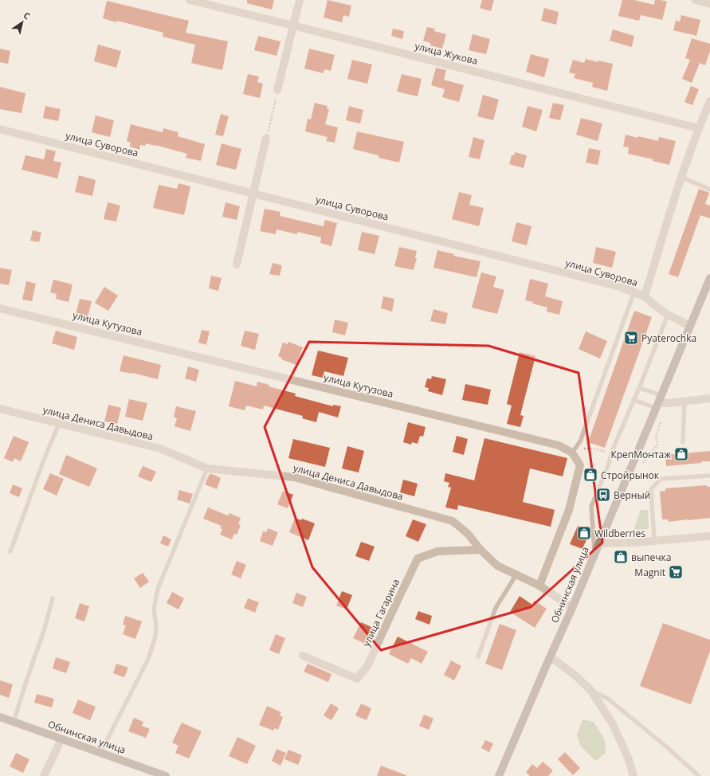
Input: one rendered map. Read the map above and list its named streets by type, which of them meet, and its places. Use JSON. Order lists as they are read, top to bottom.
{
  "streets": {
    "street": [
      "улица Жукова",
      "улица Суворова",
      "улица Кутузова",
      "улица Дениса Давыдова",
      "Обнинская улица",
      "улица Гагарина"
    ]
  },
  "crossings": [
    ["улица Суворова", "Обнинская улица"],
    ["улица Дениса Давыдова", "Обнинская улица"],
    ["улица Дениса Давыдова", "улица Гагарина"]
  ],
  "places": {
    "supermarket": ["Pyaterochka", "Magnit"],
    "shop": [
      "КрепМонтаж",
      "Стройрынок",
      "Wildberries",
      "выпечка"
    ],
    "bus stop": ["Верный"]
  },
  "north": "top right"
}
